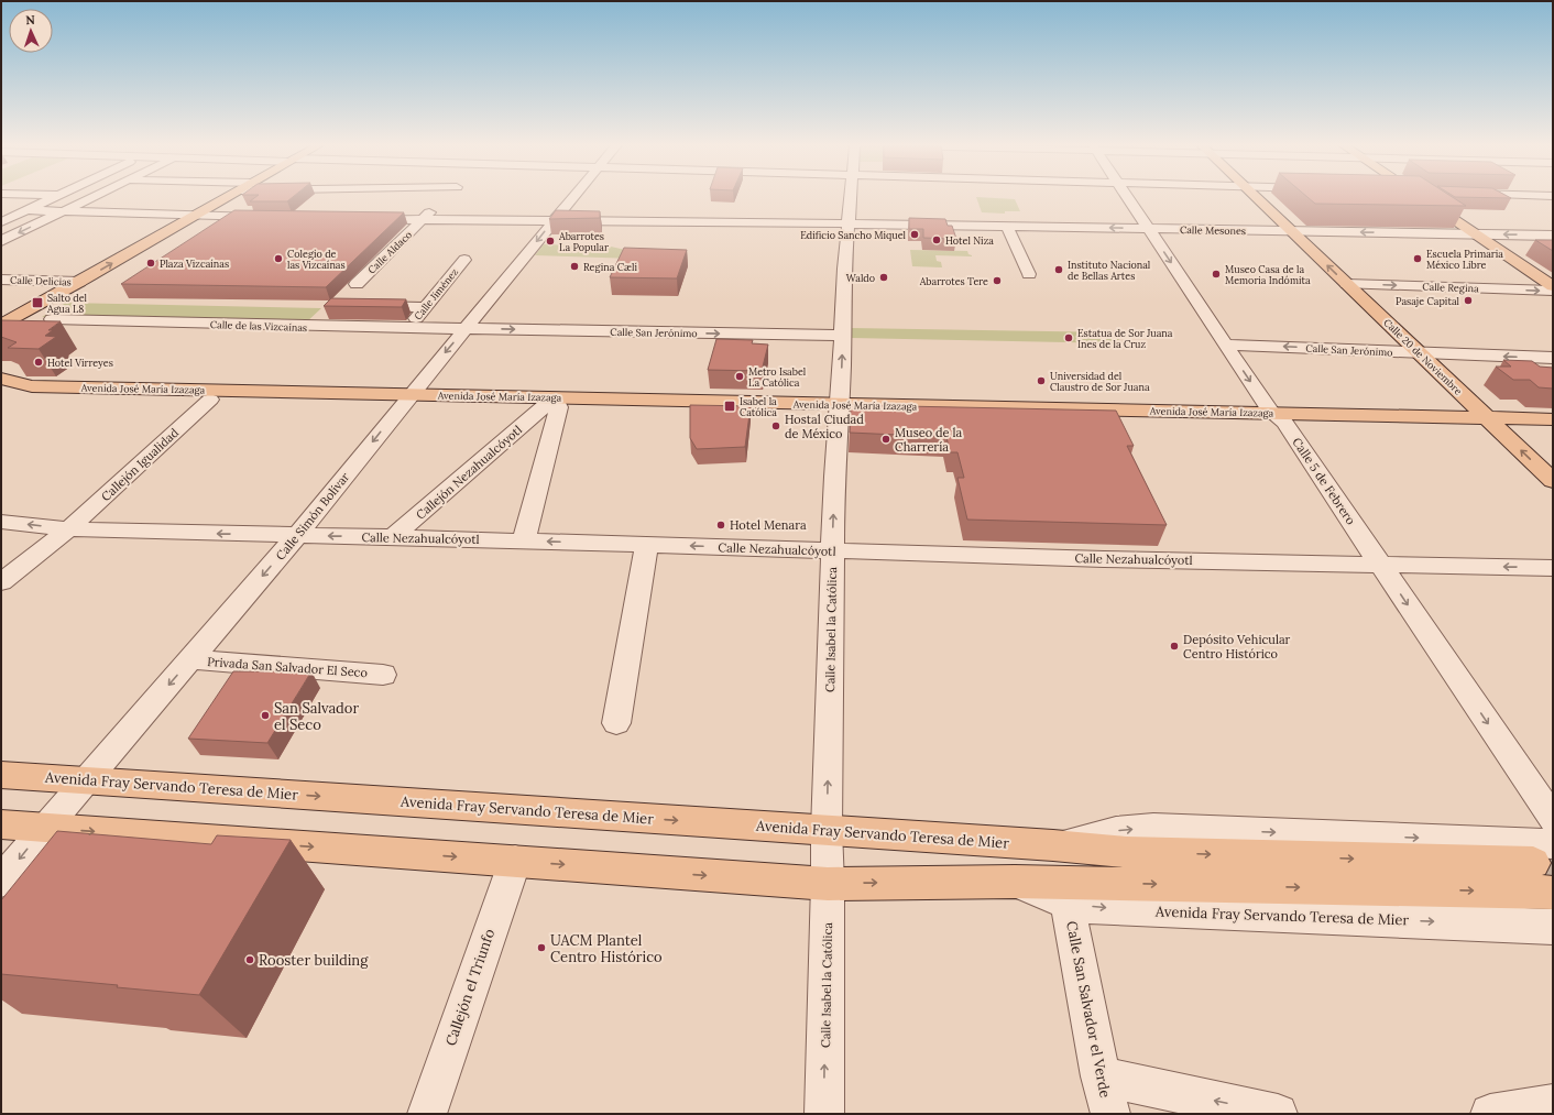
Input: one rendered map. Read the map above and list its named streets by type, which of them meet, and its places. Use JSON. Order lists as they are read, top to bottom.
{
  "streets": {
    "main road": ["Calle 20 de Noviembre", "Avenida José María Izazaga", "Avenida Fray Servando Teresa de Mier"],
    "street": [
      "Calle Mesones",
      "Calle Aldaco",
      "Calle Delicias",
      "Calle Regina",
      "Calle Jiménez",
      "Calle de las Vizcaínas",
      "Calle San Jerónimo",
      "Callejón Igualidad",
      "Callejón Nezahualcóyotl",
      "Calle 5 de Febrero",
      "Calle Simón Bolívar",
      "Calle Nezahualcóyotl",
      "Calle Isabel la Católica",
      "Privada San Salvador El Seco",
      "Callejón el Triunfo",
      "Calle San Salvador el Verde"
    ]
  },
  "crossings": [
    ["Calle Mesones", "Calle Aldaco"],
    ["Calle Mesones", "Calle 20 de Noviembre"],
    ["Calle Mesones", "Calle 5 de Febrero"],
    ["Calle Mesones", "Calle Simón Bolívar"],
    ["Calle Mesones", "Calle Isabel la Católica"],
    ["Calle Regina", "Calle 20 de Noviembre"],
    ["Calle Jiménez", "Calle de las Vizcaínas"],
    ["Calle de las Vizcaínas", "Calle San Jerónimo"],
    ["Calle de las Vizcaínas", "Calle Simón Bolívar"],
    ["Calle San Jerónimo", "Calle 20 de Noviembre"],
    ["Calle San Jerónimo", "Calle 5 de Febrero"],
    ["Calle San Jerónimo", "Calle Simón Bolívar"],
    ["Calle San Jerónimo", "Calle Isabel la Católica"],
    ["Calle 20 de Noviembre", "Avenida José María Izazaga"],
    ["Avenida José María Izazaga", "Callejón Igualidad"],
    ["Avenida José María Izazaga", "Callejón Nezahualcóyotl"],
    ["Avenida José María Izazaga", "Calle 5 de Febrero"],
    ["Avenida José María Izazaga", "Calle Simón Bolívar"],
    ["Avenida José María Izazaga", "Calle Isabel la Católica"],
    ["Callejón Igualidad", "Calle Nezahualcóyotl"],
    ["Callejón Nezahualcóyotl", "Calle Nezahualcóyotl"],
    ["Calle 5 de Febrero", "Calle Nezahualcóyotl"],
    ["Calle Simón Bolívar", "Calle Nezahualcóyotl"],
    ["Calle Simón Bolívar", "Privada San Salvador El Seco"],
    ["Calle Simón Bolívar", "Avenida Fray Servando Teresa de Mier"],
    ["Calle Nezahualcóyotl", "Calle Isabel la Católica"],
    ["Calle Isabel la Católica", "Avenida Fray Servando Teresa de Mier"],
    ["Avenida Fray Servando Teresa de Mier", "Callejón el Triunfo"],
    ["Avenida Fray Servando Teresa de Mier", "Calle San Salvador el Verde"]
  ],
  "one_way": [
    "Calle Mesones",
    "Calle Regina",
    "Calle 20 de Noviembre",
    "Calle 5 de Febrero",
    "Calle Simón Bolívar",
    "Calle Nezahualcóyotl",
    "Calle Isabel la Católica",
    "Avenida Fray Servando Teresa de Mier"
  ],
  "places": {
    "other": [
      "Edificio Sancho Miquel",
      "Hotel Niza",
      "Abarrotes La Popular",
      "Colegio de las Vizcaínas",
      "Escuela Primaria México Libre",
      "Plaza Vizcaínas",
      "Regina Cæli",
      "Instituto Nacional de Bellas Artes",
      "Museo Casa de la Memoria Indómita",
      "Waldo",
      "Abarrotes Tere",
      "Pasaje Capital",
      "Estatua de Sor Juana Ines de la Cruz",
      "Hotel Virreyes",
      "Metro Isabel La Católica",
      "Universidad del Claustro de Sor Juana",
      "Hostal Ciudad de México",
      "Museo de la Charrería",
      "Hotel Menara",
      "Depósito Vehicular Centro Histórico",
      "San Salvador el Seco",
      "UACM Plantel Centro Histórico",
      "Rooster building"
    ],
    "transit": ["Salto del Agua L8", "Isabel la Católica"]
  },
  "north": "top"
}
